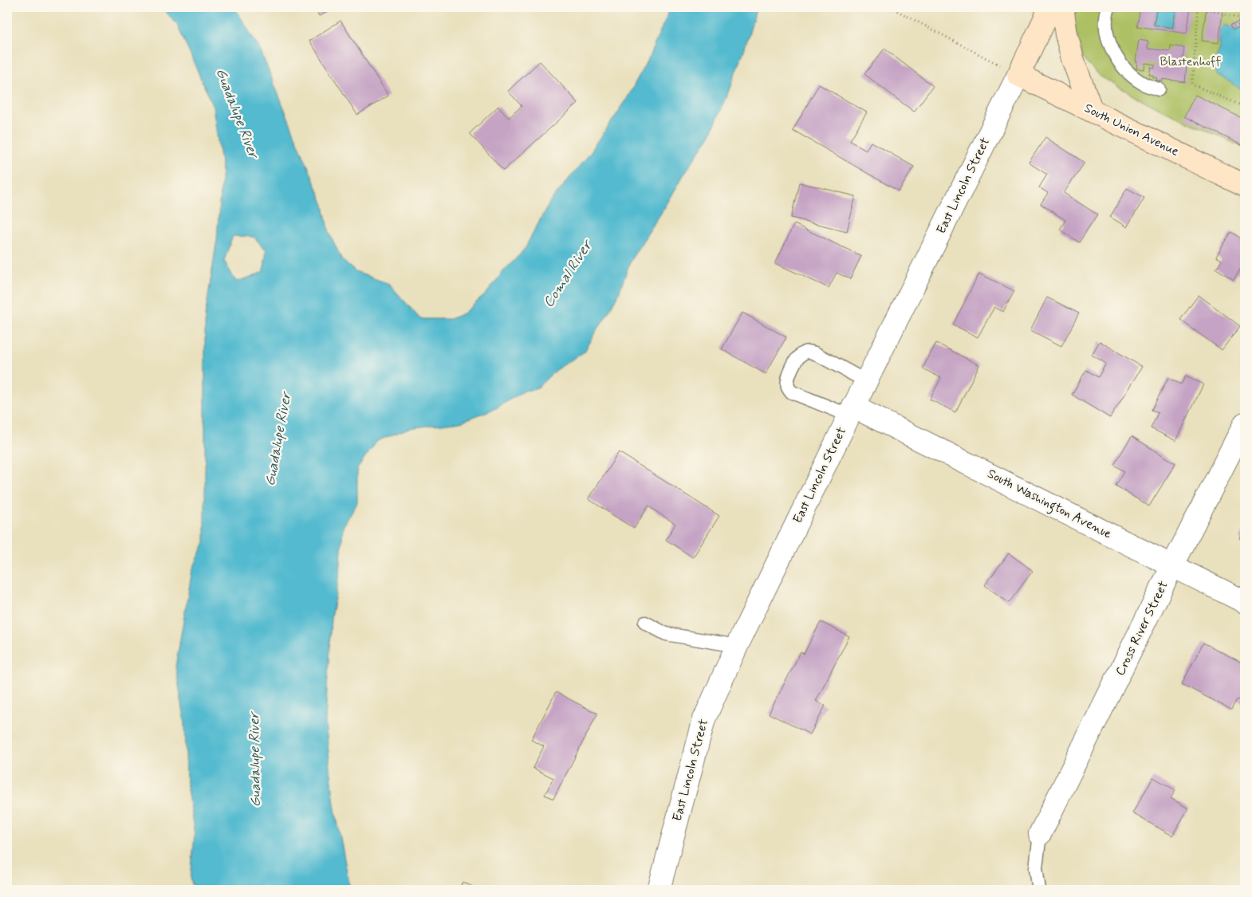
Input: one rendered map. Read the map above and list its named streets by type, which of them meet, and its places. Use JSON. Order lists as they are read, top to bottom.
{
  "streets": {
    "street": [
      "South Union Avenue",
      "East Lincoln Street",
      "South Washington Avenue",
      "Cross River Street"
    ]
  },
  "crossings": [
    ["South Union Avenue", "East Lincoln Street"],
    ["East Lincoln Street", "South Washington Avenue"],
    ["South Washington Avenue", "Cross River Street"]
  ],
  "water": ["Guadalupe River", "Comal River"],
  "parks": ["Blastenhoff"]
}
